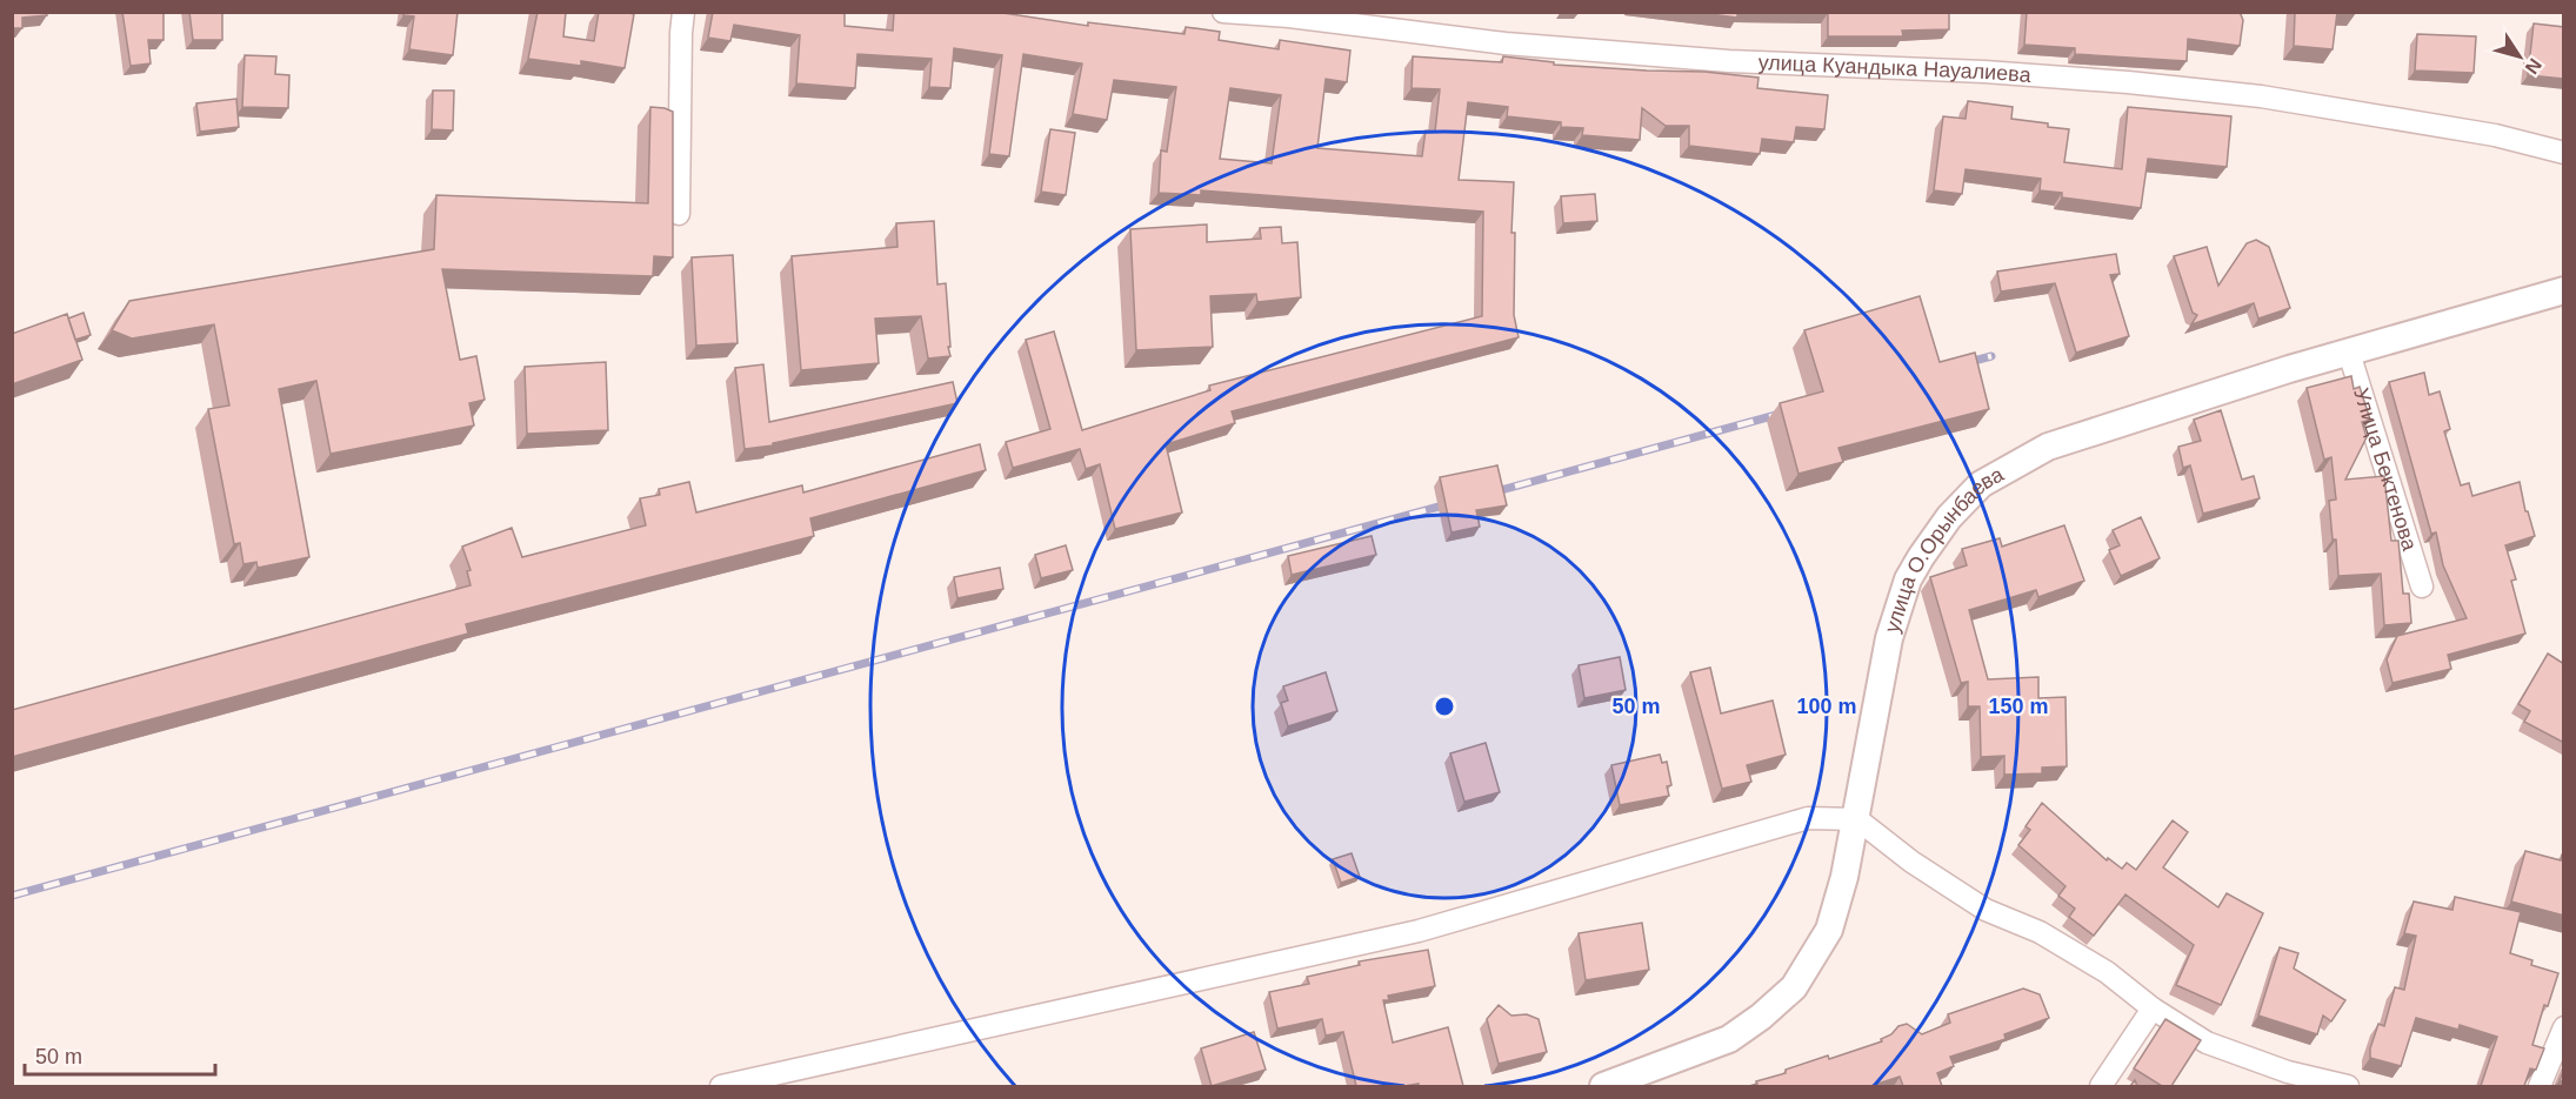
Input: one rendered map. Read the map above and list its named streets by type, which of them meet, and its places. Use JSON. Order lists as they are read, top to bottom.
{
  "streets": {
    "street": ["улица Куандыка Науалиева", "Улица Бектенова", "улица О.Орынбаева"]
  },
  "crossings": [
    ["Улица Бектенова", "улица О.Орынбаева"]
  ],
  "scale_bar": "50 m",
  "north": "bottom right",
  "rings": ["50 m", "100 m", "150 m"]
}
